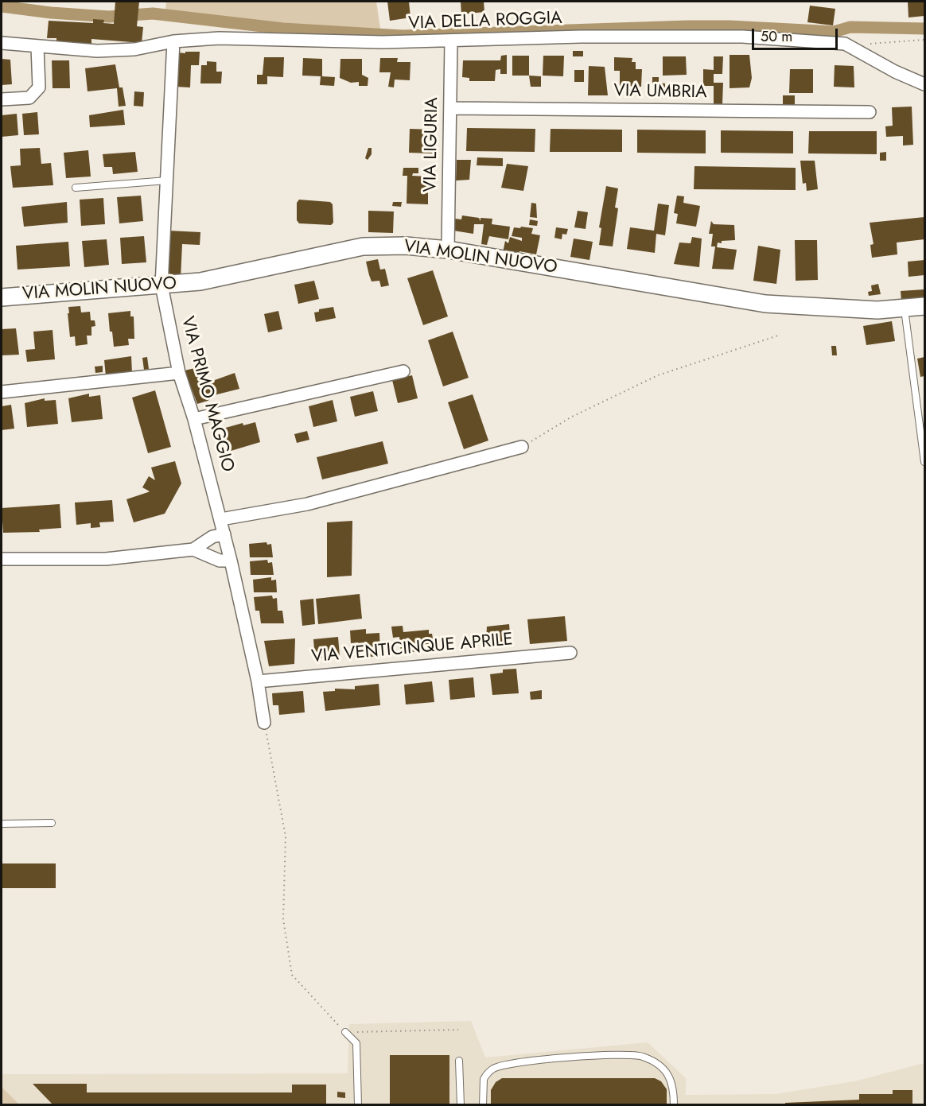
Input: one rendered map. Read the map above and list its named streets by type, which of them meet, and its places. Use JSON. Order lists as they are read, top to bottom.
{
  "streets": {
    "main road": ["VIA MOLIN NUOVO"],
    "street": [
      "VIA DELLA ROGGIA",
      "VIA UMBRIA",
      "VIA LIGURIA",
      "VIA PRIMO MAGGIO",
      "VIA VENTICINQUE APRILE"
    ]
  },
  "crossings": [
    ["VIA DELLA ROGGIA", "VIA LIGURIA"],
    ["VIA DELLA ROGGIA", "VIA PRIMO MAGGIO"],
    ["VIA UMBRIA", "VIA LIGURIA"],
    ["VIA LIGURIA", "VIA MOLIN NUOVO"],
    ["VIA MOLIN NUOVO", "VIA PRIMO MAGGIO"],
    ["VIA PRIMO MAGGIO", "VIA VENTICINQUE APRILE"]
  ],
  "scale_bar": "50 m"
}
